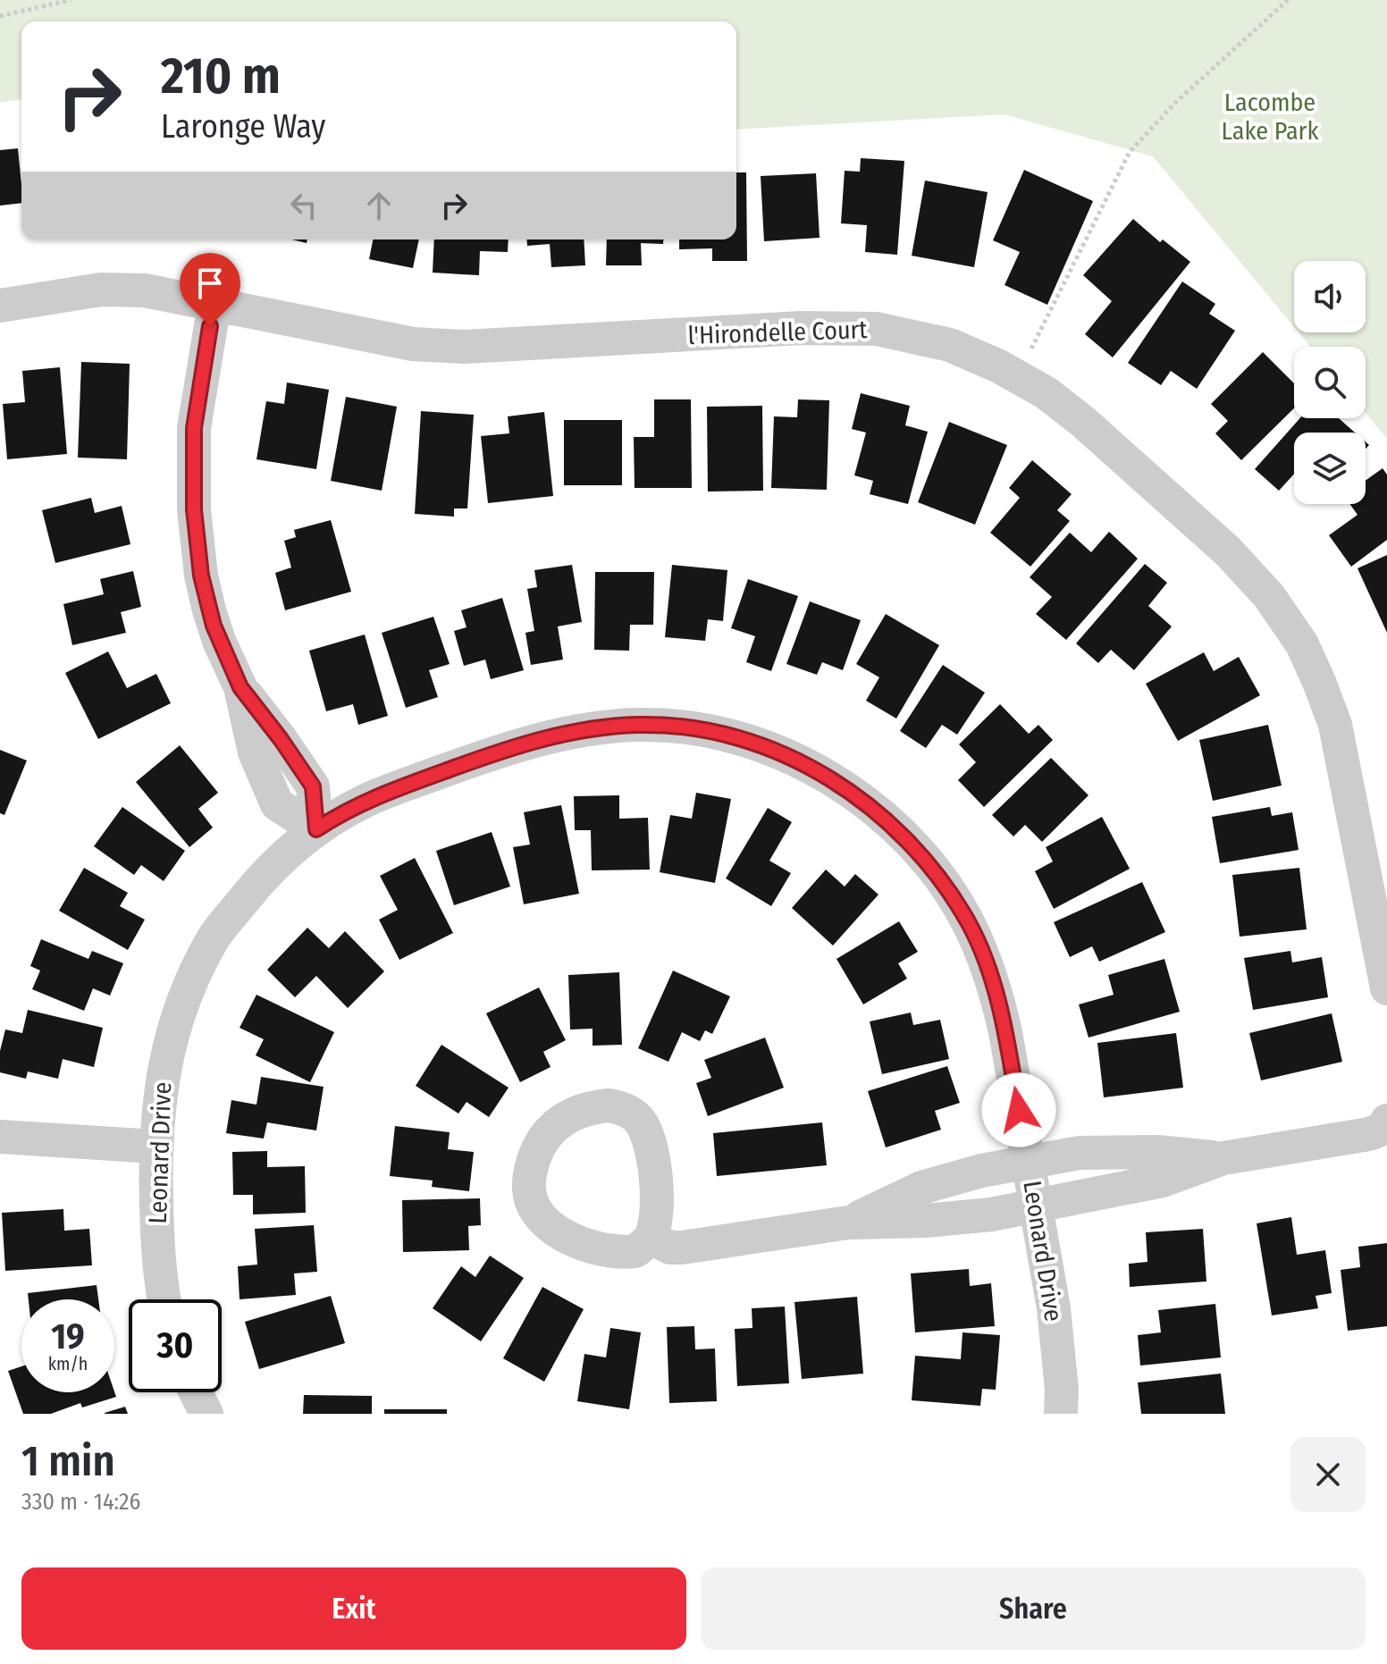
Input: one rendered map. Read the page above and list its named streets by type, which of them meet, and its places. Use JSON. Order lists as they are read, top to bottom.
{
  "streets": {
    "street": ["l'Hirondelle Court", "Leonard Drive"]
  },
  "parks": ["Lacombe Lake Park"],
  "page": {
    "turn": ["210 m", "Laronge Way"],
    "speed": "19 km/h",
    "limit": "30",
    "heading": ["1 min", "330 m · 14:26"],
    "buttons": ["Exit", "Share"]
  }
}
